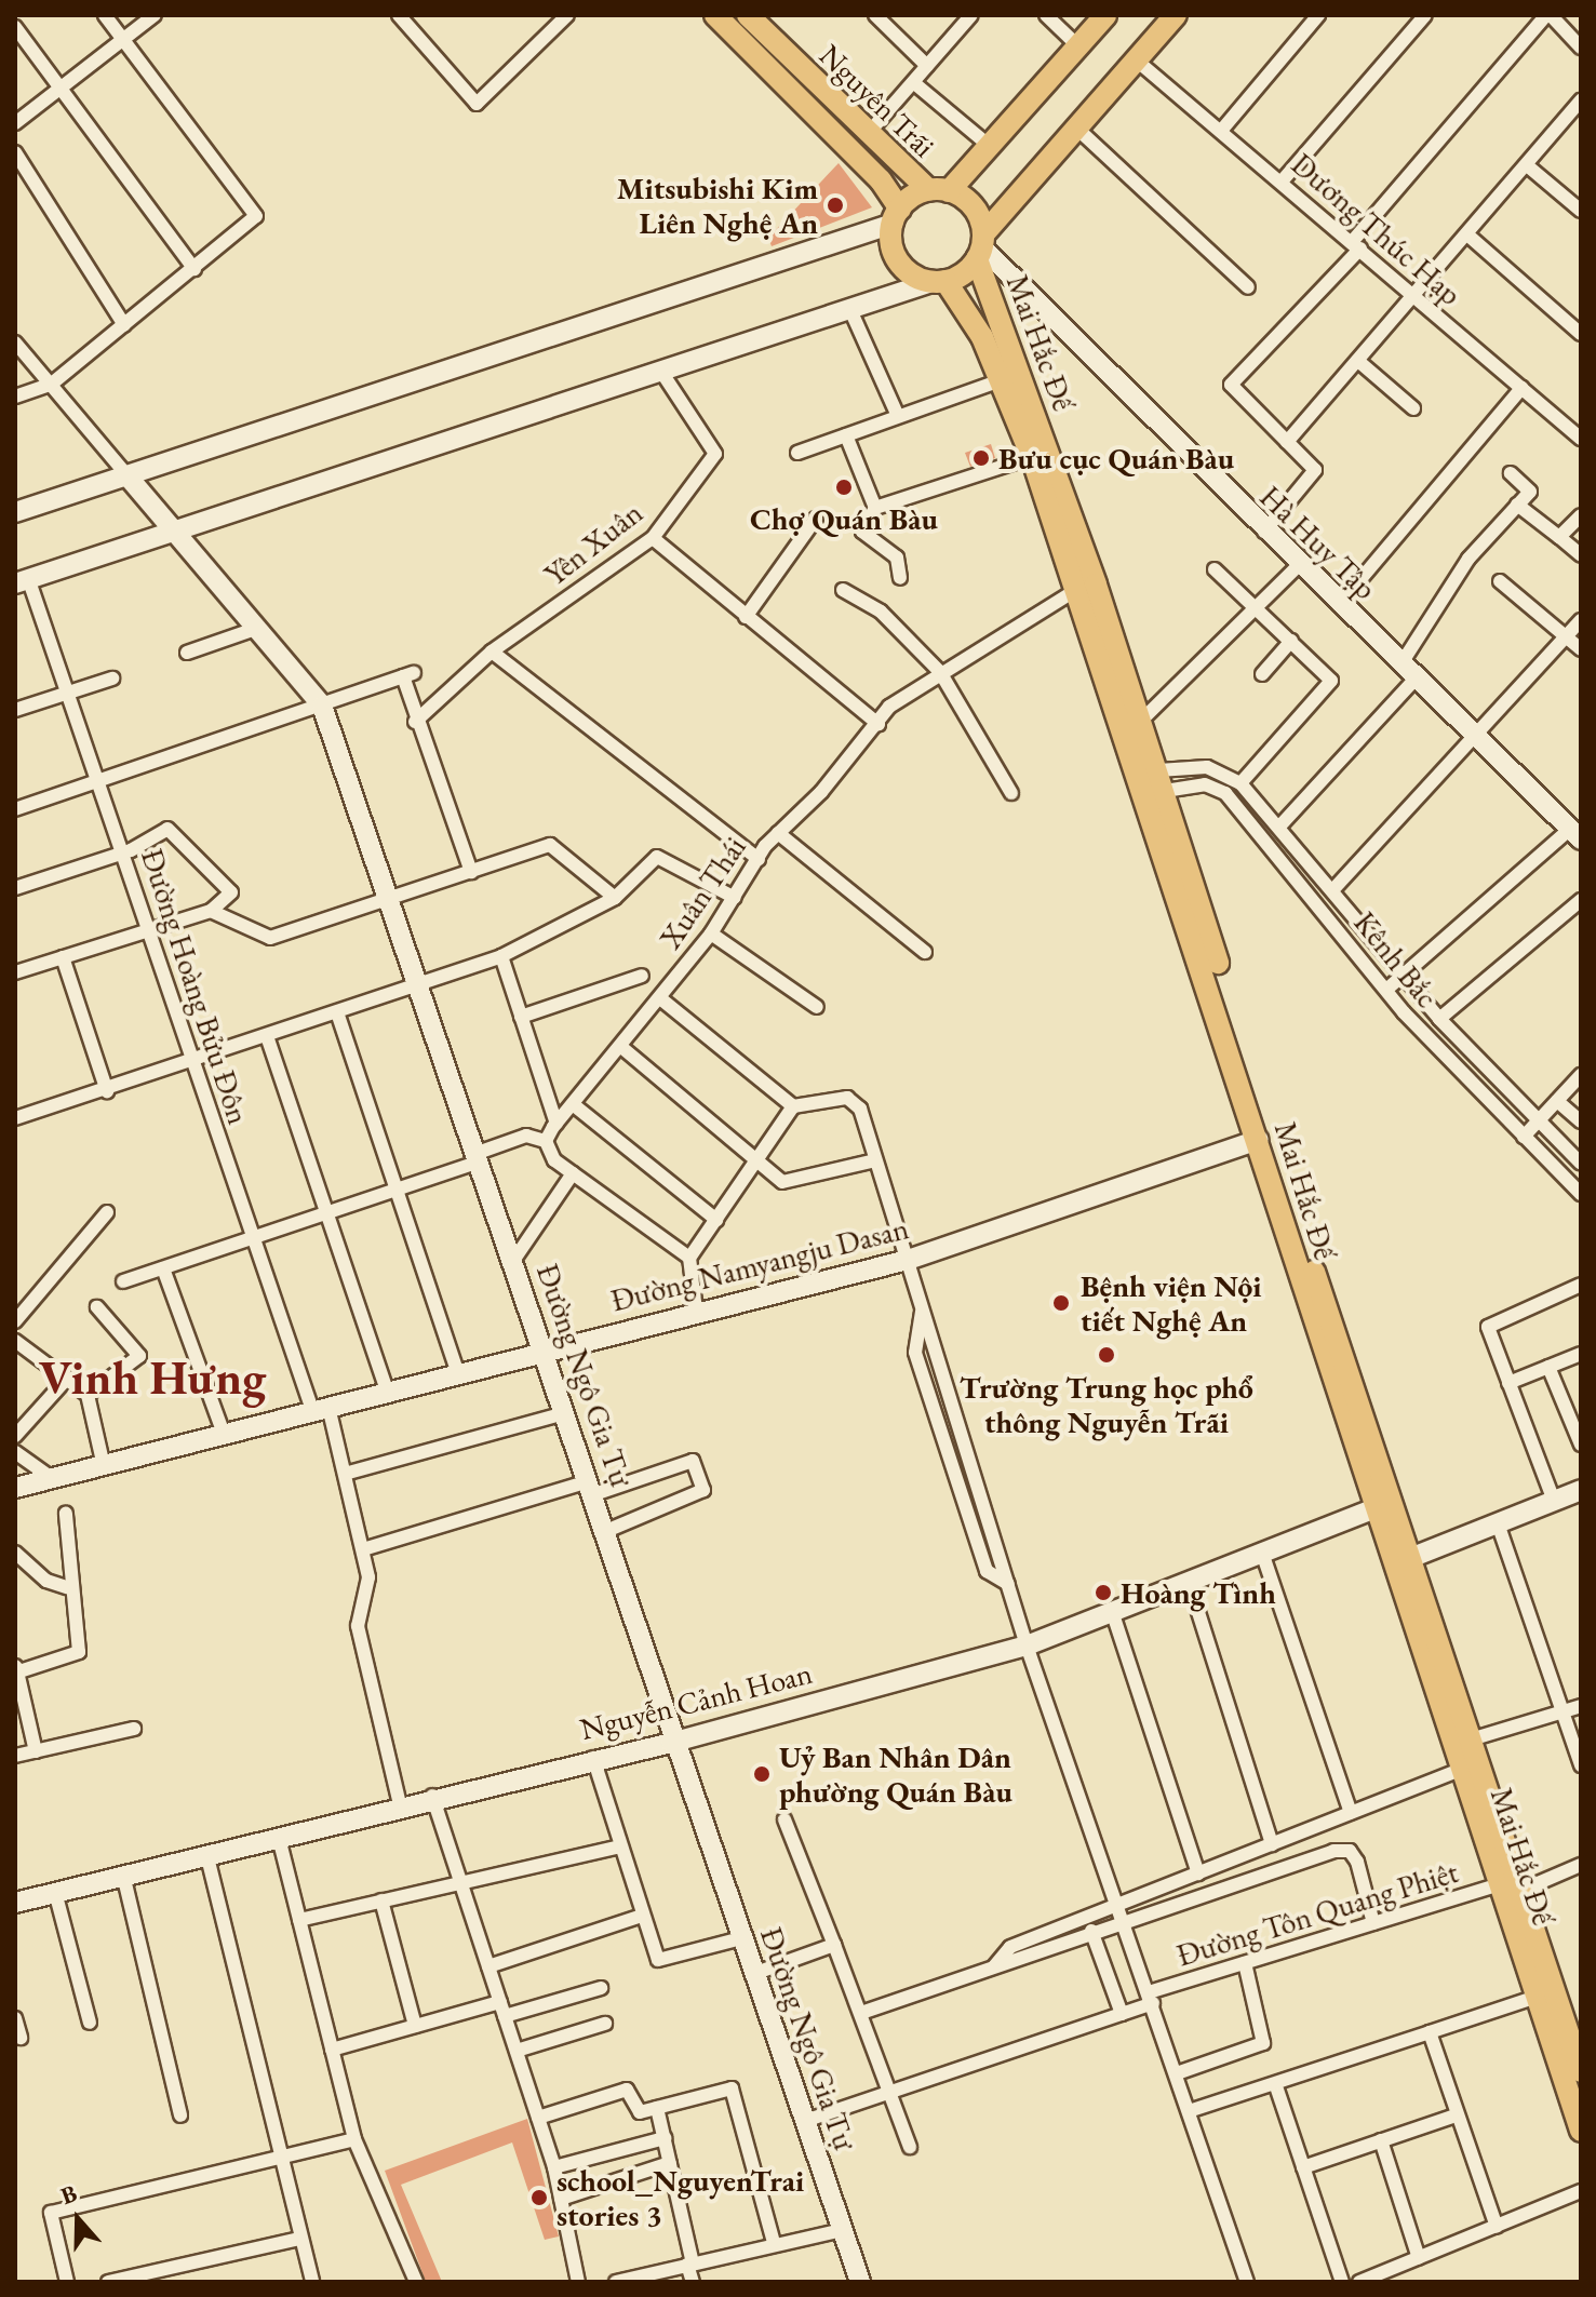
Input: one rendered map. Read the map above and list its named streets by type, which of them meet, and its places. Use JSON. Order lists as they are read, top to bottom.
{
  "streets": {
    "main road": ["Nguyên Trãi", "Mai Hắc Đế"],
    "street": [
      "Dương Thúc Hạp",
      "Hà Huy Tập",
      "Yên Xuân",
      "Xuân Thái",
      "Kênh Bắc",
      "Đường Hoàng Bửu Đôn",
      "Đường Namyangju Dasan",
      "Đường Ngô Gia Tự",
      "Nguyễn Cảnh Hoan",
      "Đường Tôn Quang Phiệt"
    ]
  },
  "crossings": [
    ["Nguyên Trãi", "Mai Hắc Đế"],
    ["Nguyên Trãi", "Hà Huy Tập"],
    ["Mai Hắc Đế", "Hà Huy Tập"],
    ["Mai Hắc Đế", "Xuân Thái"],
    ["Mai Hắc Đế", "Đường Namyangju Dasan"],
    ["Mai Hắc Đế", "Nguyễn Cảnh Hoan"],
    ["Mai Hắc Đế", "Đường Tôn Quang Phiệt"],
    ["Đường Hoàng Bửu Đôn", "Đường Namyangju Dasan"],
    ["Đường Hoàng Bửu Đôn", "Nguyễn Cảnh Hoan"],
    ["Đường Namyangju Dasan", "Đường Ngô Gia Tự"],
    ["Đường Ngô Gia Tự", "Nguyễn Cảnh Hoan"],
    ["Đường Ngô Gia Tự", "Đường Tôn Quang Phiệt"]
  ],
  "districts": ["Vinh Hưng"],
  "places": [
    "Mitsubishi Kim Liên Nghệ An",
    "Bưu cục Quán Bàu",
    "Chợ Quán Bàu",
    "Bệnh viện Nội tiết Nghệ An",
    "Trường Trung học phổ thông Nguyễn Trãi",
    "Hoàng Tình",
    "Uỷ Ban Nhân Dân phường Quán Bàu",
    "school_NguyenTrai stories 3"
  ],
  "north": "top"
}
